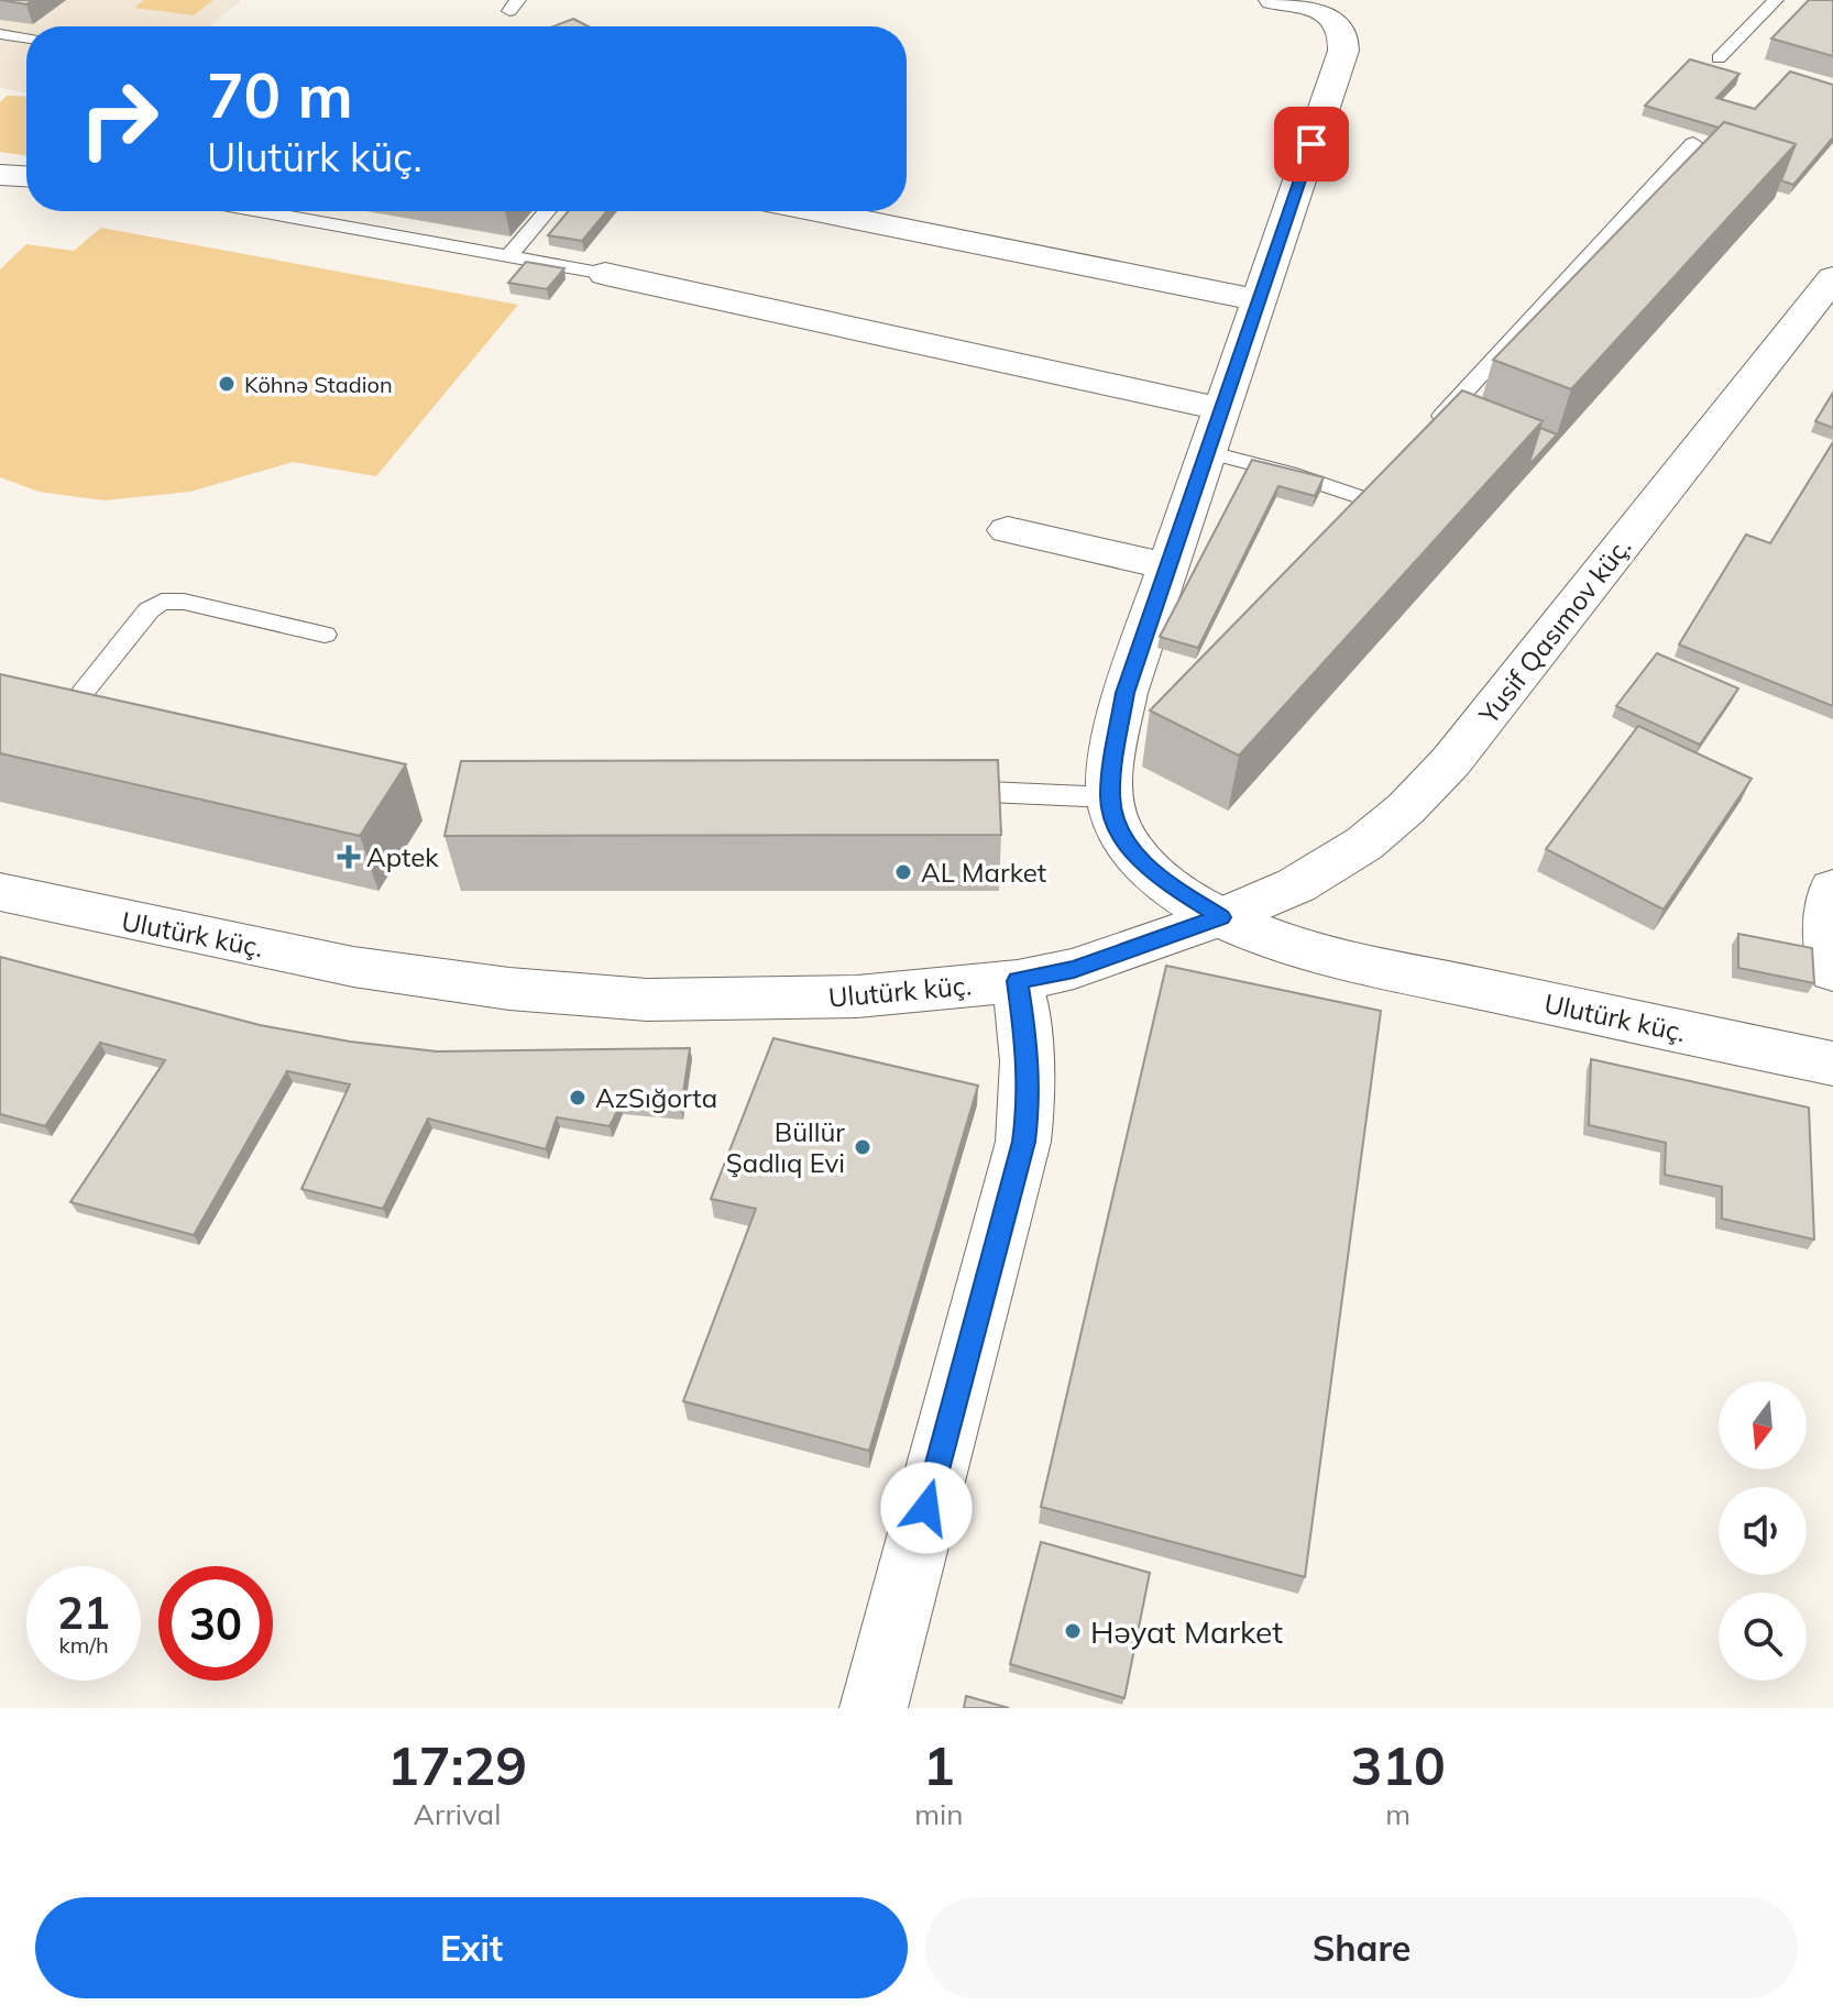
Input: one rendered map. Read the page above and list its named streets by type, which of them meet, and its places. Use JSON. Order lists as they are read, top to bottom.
{
  "streets": {
    "street": ["Yusif Qasımov küç.", "Ulutürk küç."]
  },
  "crossings": [
    ["Yusif Qasımov küç.", "Ulutürk küç."]
  ],
  "places": {
    "other": [
      "Köhnə Stadion",
      "AL Market",
      "AzSığorta",
      "Büllür Şadlıq Evi",
      "Həyat Market"
    ],
    "health": ["Aptek"]
  },
  "north": "bottom",
  "page": {
    "turn": ["70 m", "Ulutürk küç."],
    "speed": "21 km/h",
    "limit": "30",
    "eta": [
      "17:29",
      "Arrival",
      "1",
      "min",
      "310",
      "m"
    ],
    "buttons": ["Exit", "Share"]
  }
}
